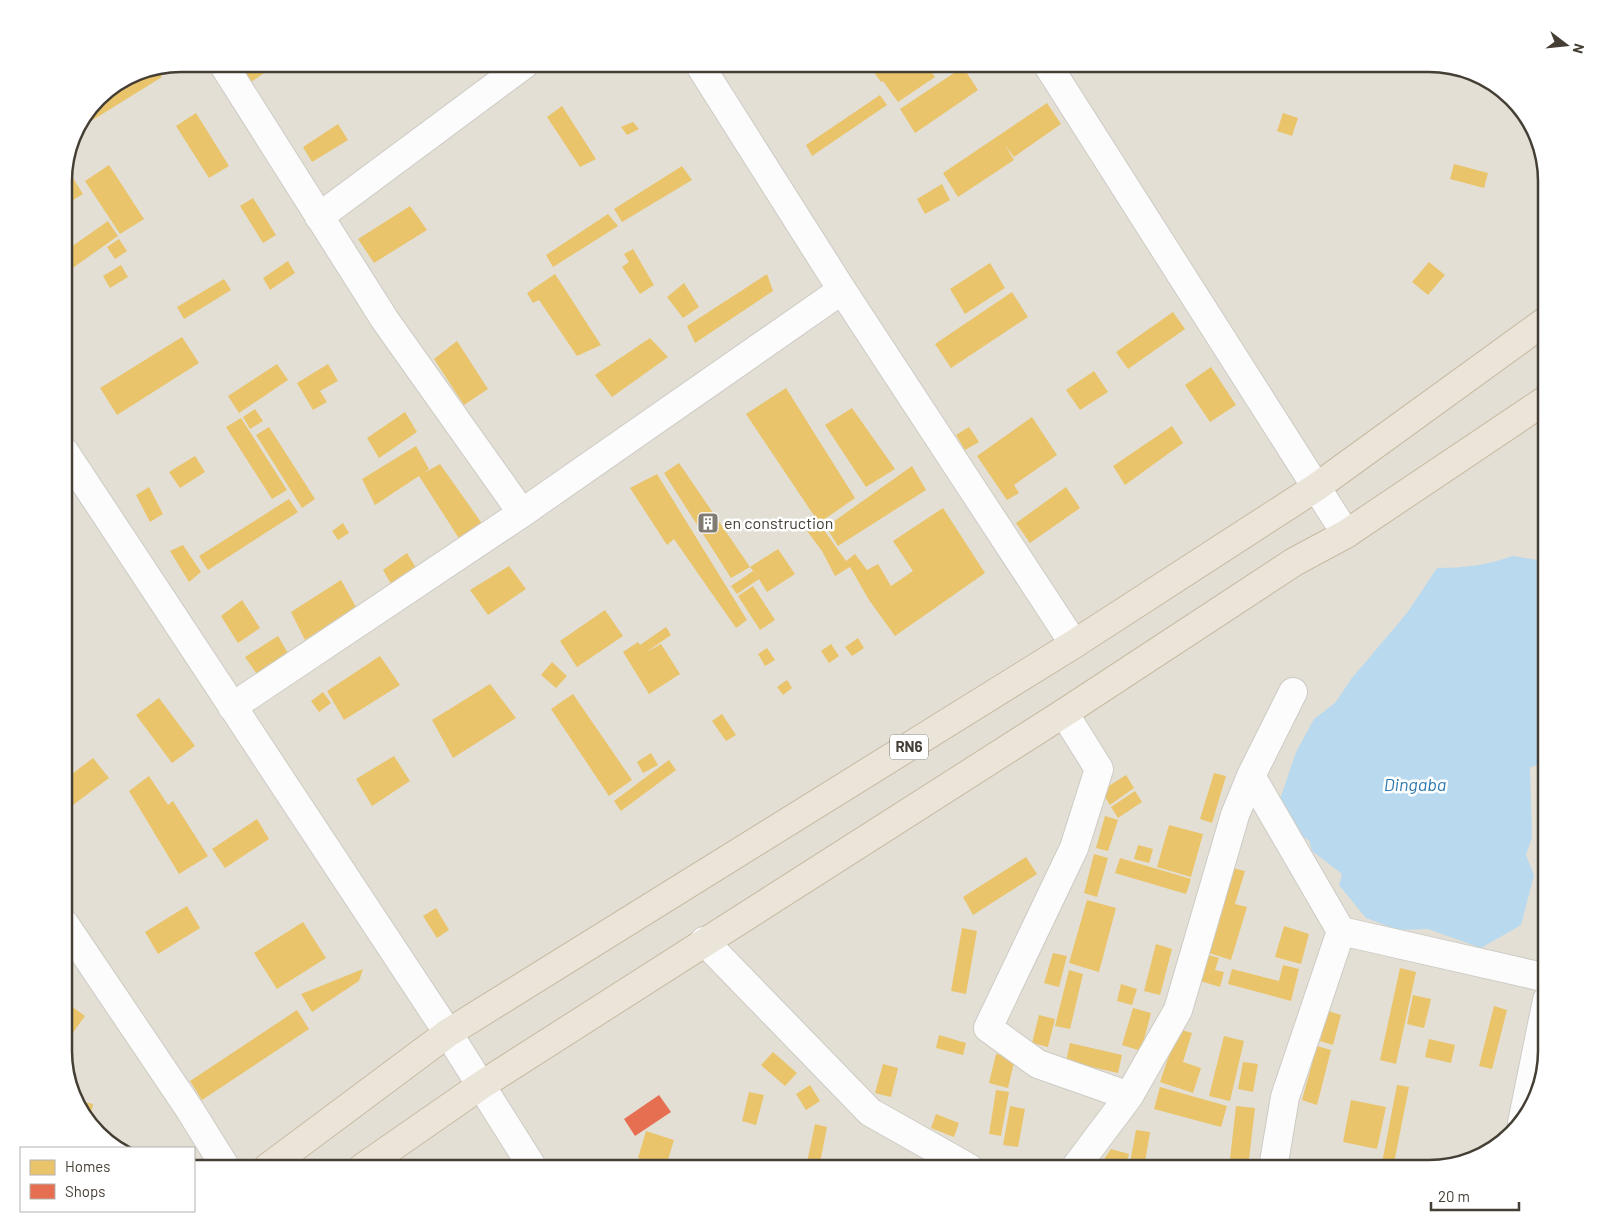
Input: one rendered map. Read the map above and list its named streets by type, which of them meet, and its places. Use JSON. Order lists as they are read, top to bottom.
{
  "streets": {
    "highway": ["RN6"]
  },
  "water": ["Dingaba"],
  "places": {
    "building": ["en construction"]
  },
  "legend": ["Homes", "Shops"],
  "scale_bar": "20 m",
  "north": "right"
}
